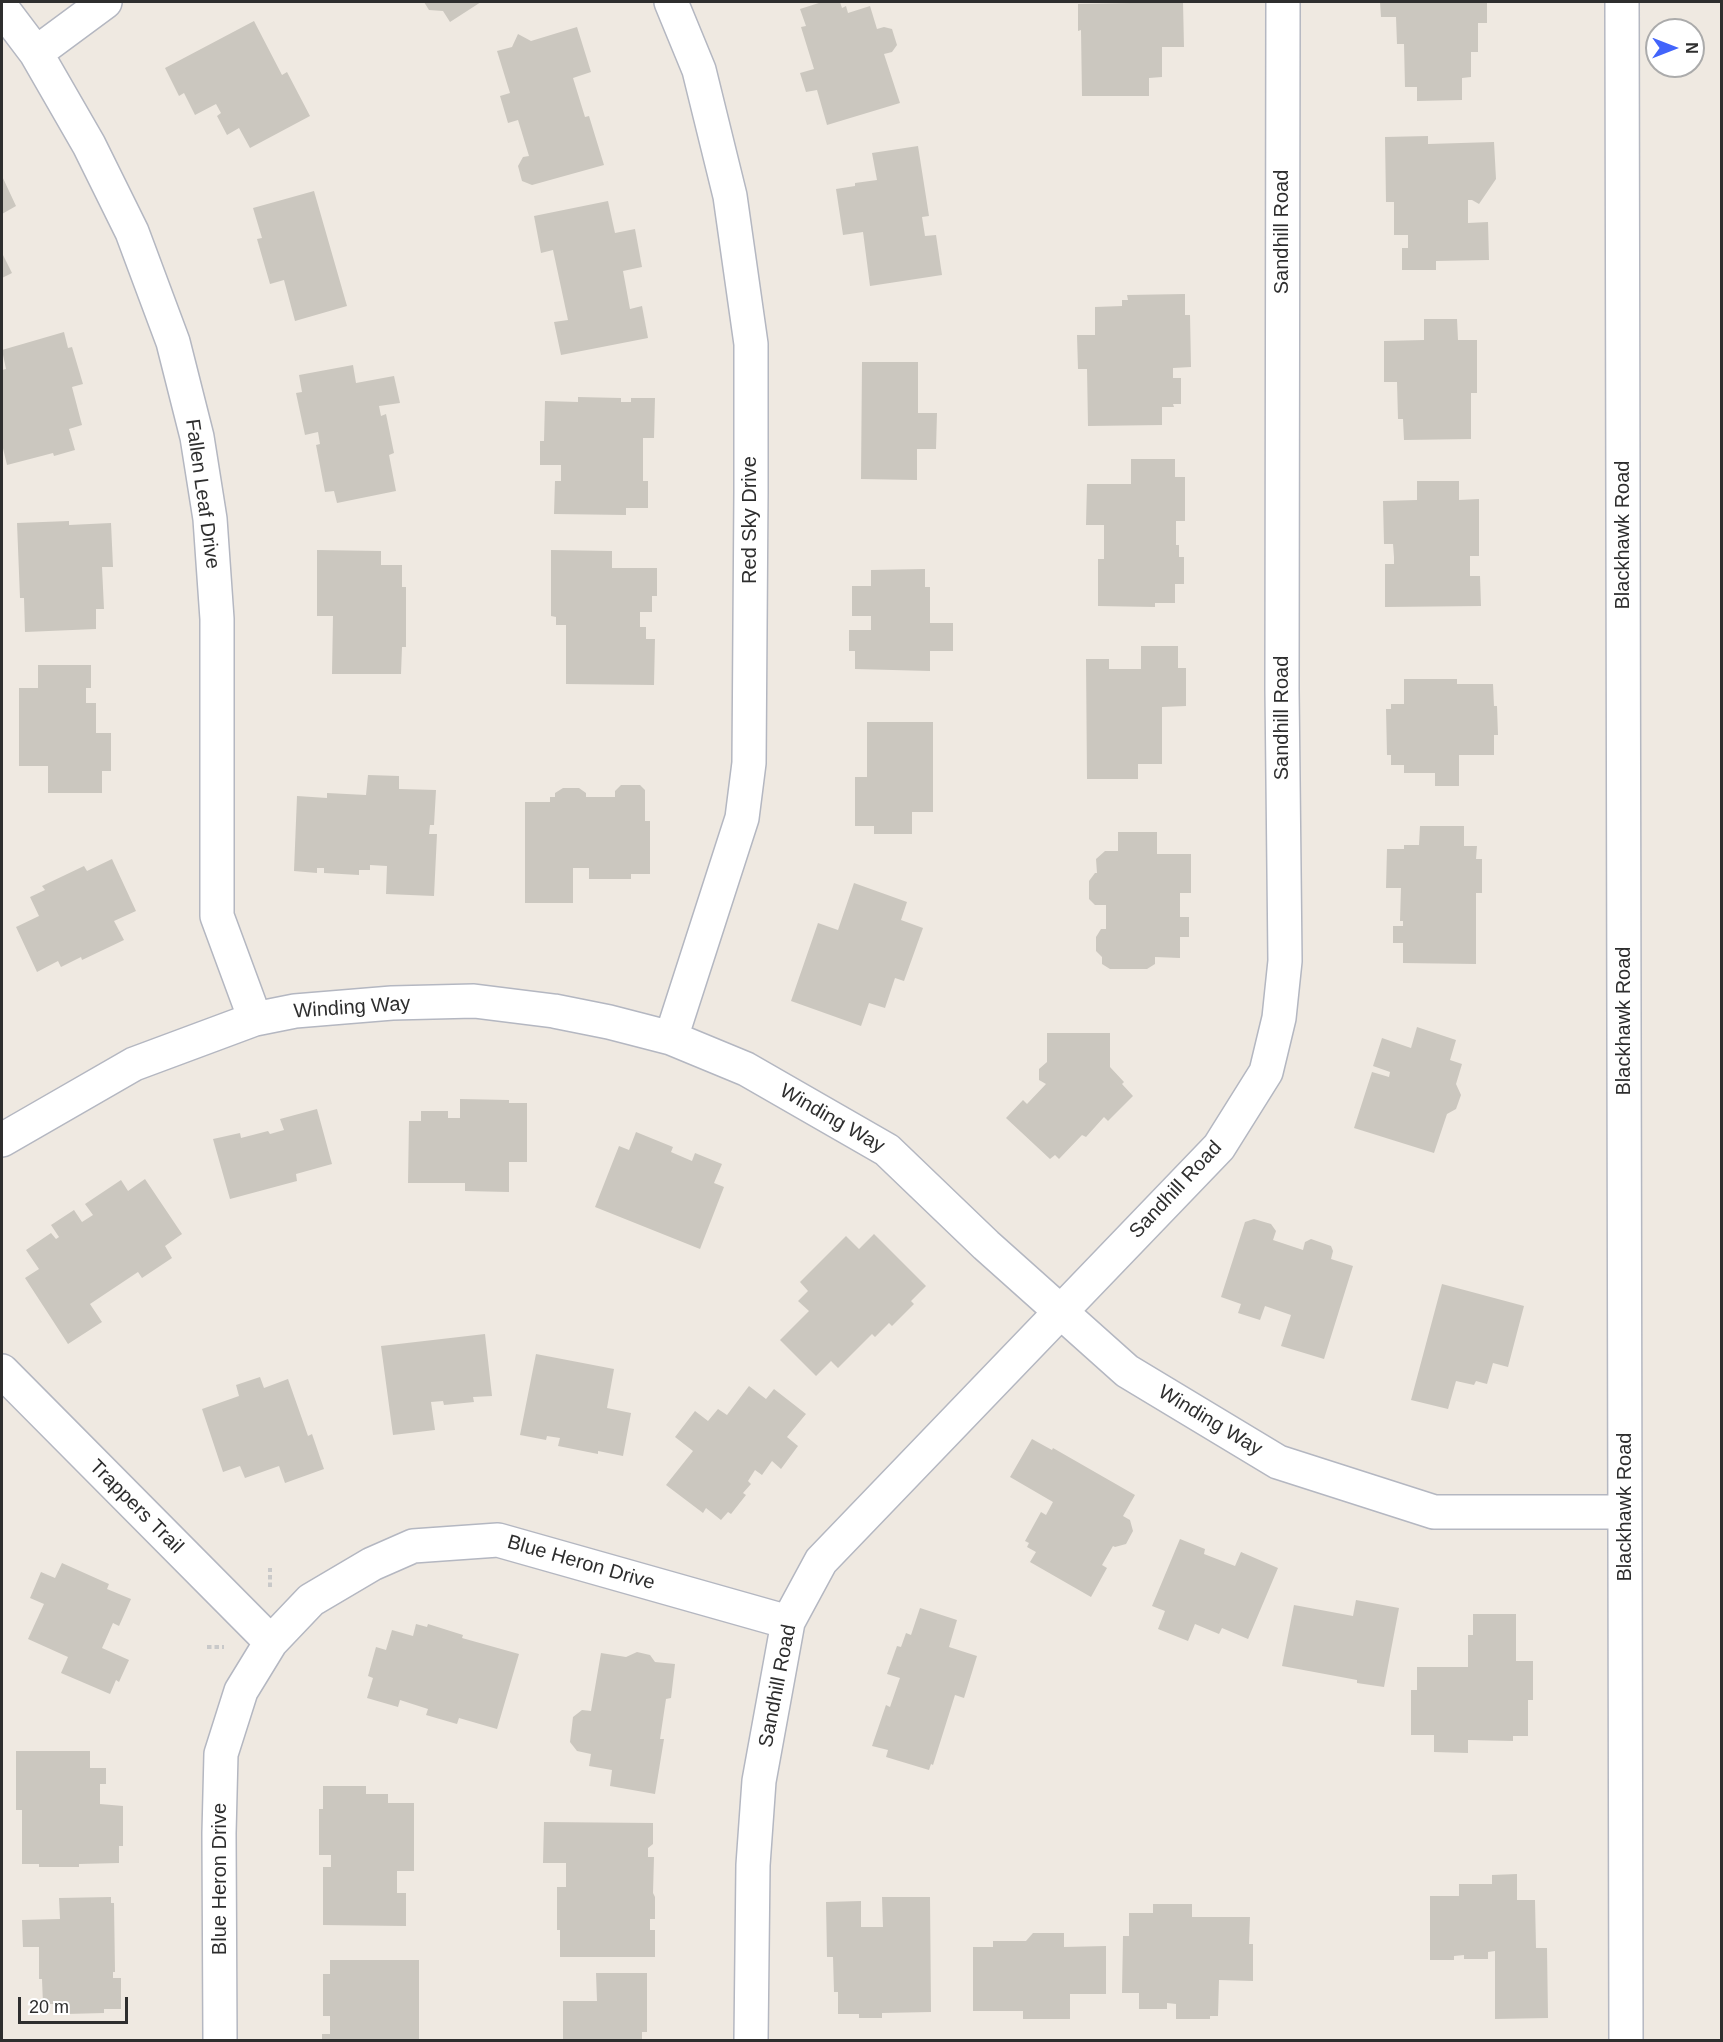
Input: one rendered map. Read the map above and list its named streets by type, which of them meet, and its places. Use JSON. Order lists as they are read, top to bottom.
{
  "streets": {
    "street": [
      "Sandhill Road",
      "Fallen Leaf Drive",
      "Red Sky Drive",
      "Blackhawk Road",
      "Winding Way",
      "Trappers Trail",
      "Blue Heron Drive"
    ]
  },
  "crossings": [
    ["Sandhill Road", "Winding Way"],
    ["Sandhill Road", "Blue Heron Drive"],
    ["Fallen Leaf Drive", "Winding Way"],
    ["Red Sky Drive", "Winding Way"],
    ["Blackhawk Road", "Winding Way"],
    ["Trappers Trail", "Blue Heron Drive"]
  ],
  "scale_bar": "20 m",
  "north": "right"
}
